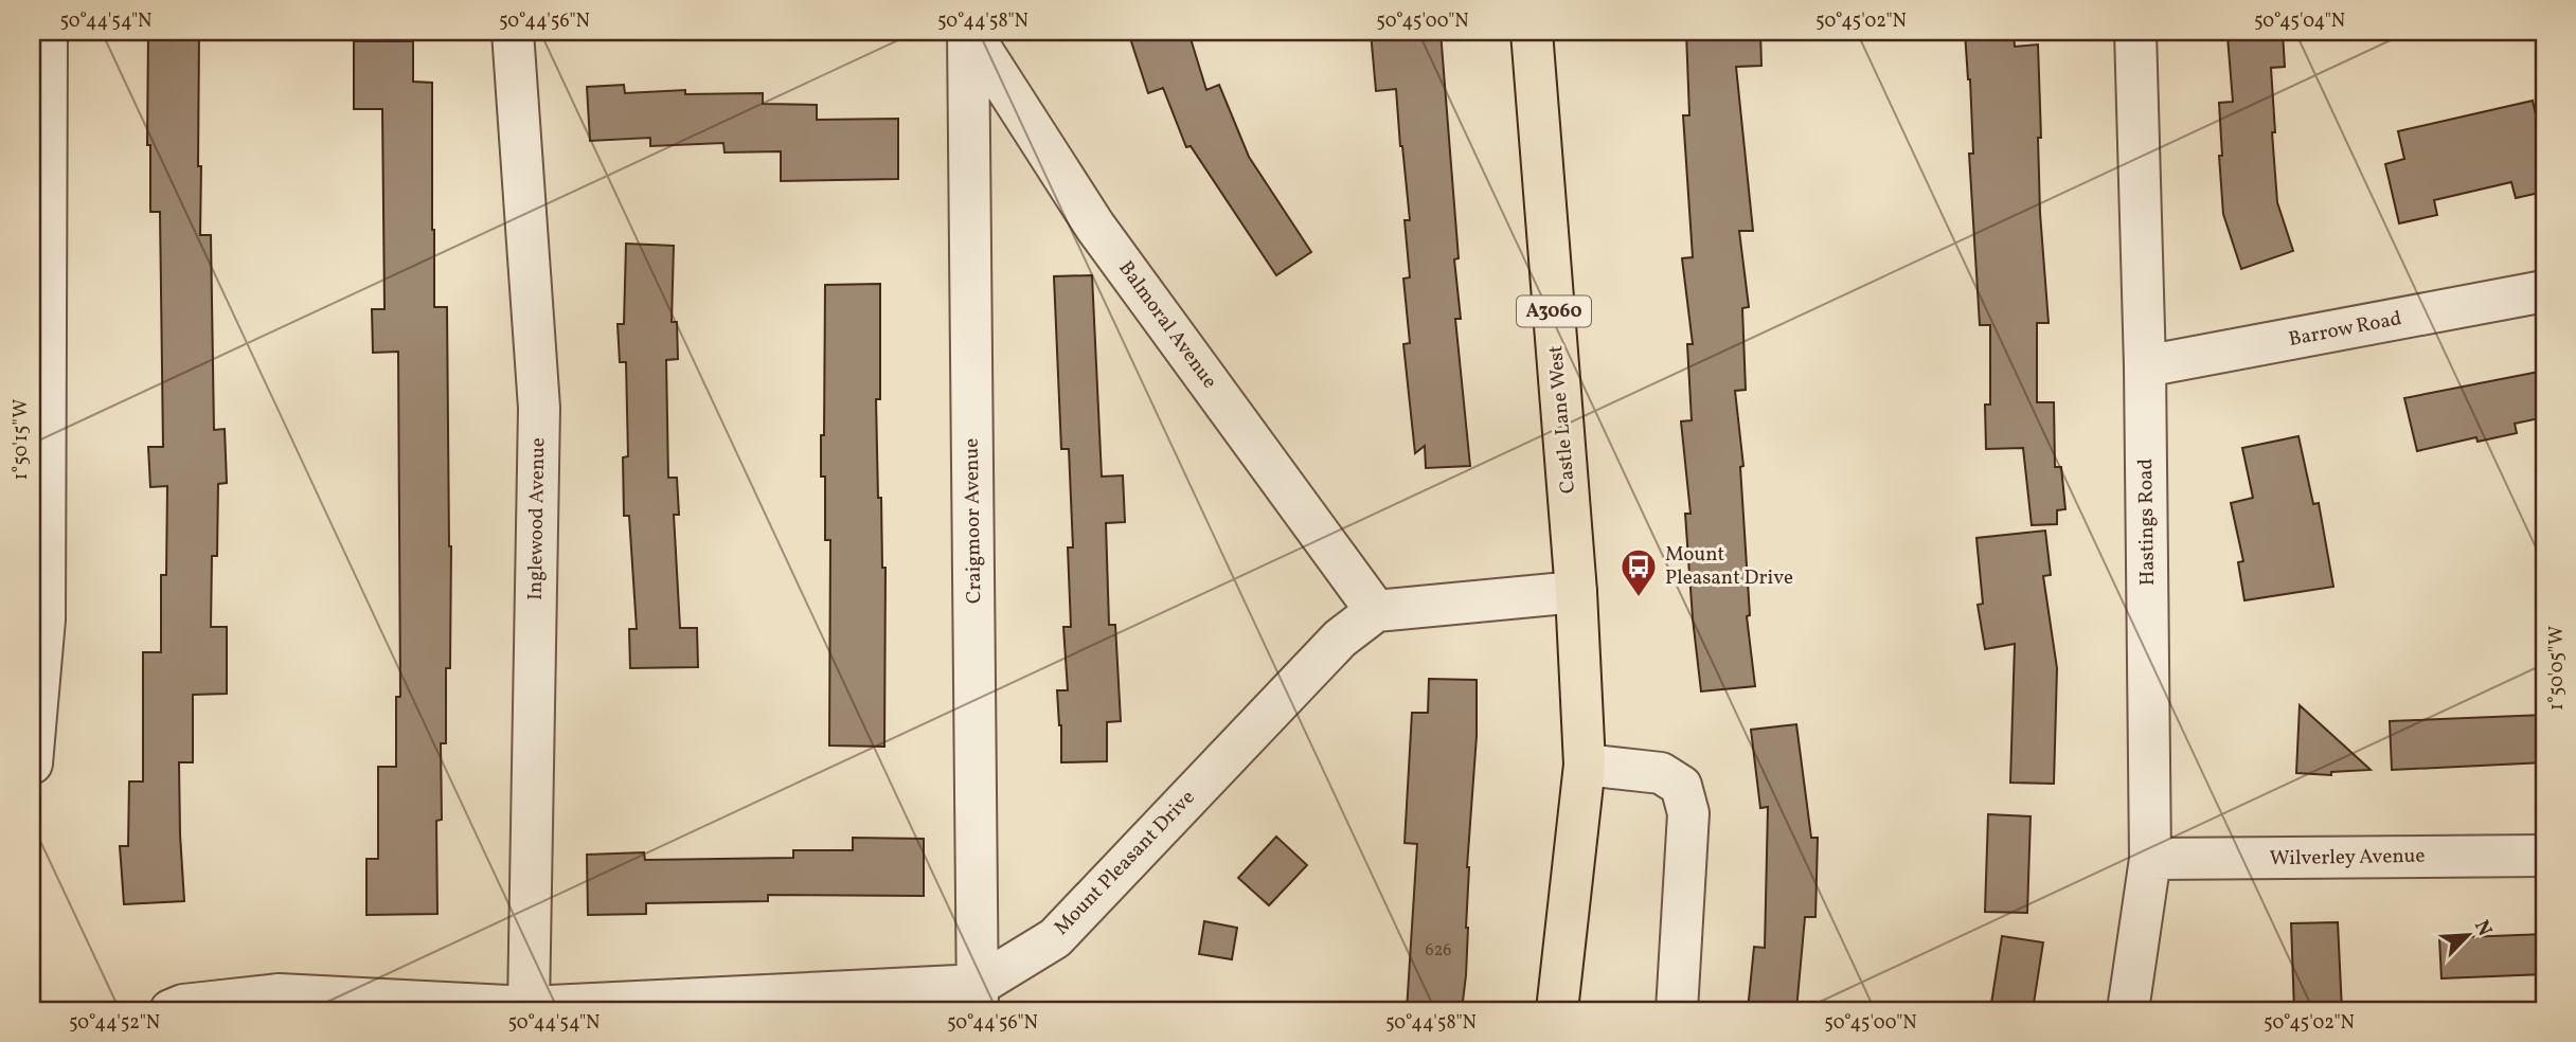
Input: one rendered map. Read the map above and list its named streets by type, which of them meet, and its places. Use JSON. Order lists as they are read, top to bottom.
{
  "streets": {
    "main road": ["A3060", "Castle Lane West"],
    "street": [
      "Balmoral Avenue",
      "Barrow Road",
      "Inglewood Avenue",
      "Craigmoor Avenue",
      "Hastings Road",
      "Wilverley Avenue",
      "Mount Pleasant Drive"
    ]
  },
  "crossings": [
    ["Balmoral Avenue", "Craigmoor Avenue"],
    ["Balmoral Avenue", "Mount Pleasant Drive"],
    ["Barrow Road", "Hastings Road"],
    ["Inglewood Avenue", "Mount Pleasant Drive"],
    ["Craigmoor Avenue", "Mount Pleasant Drive"],
    ["Hastings Road", "Wilverley Avenue"]
  ],
  "places": {
    "bus stop": ["Mount Pleasant Drive"]
  },
  "house_numbers": ["626"],
  "north": "top right",
  "coordinates": [
    "50°44'54\"N",
    "50°44'56\"N",
    "50°44'58\"N",
    "50°45'00\"N",
    "50°45'02\"N",
    "50°45'04\"N",
    "1°50'15\"W",
    "1°50'05\"W",
    "50°44'52\"N"
  ]
}
